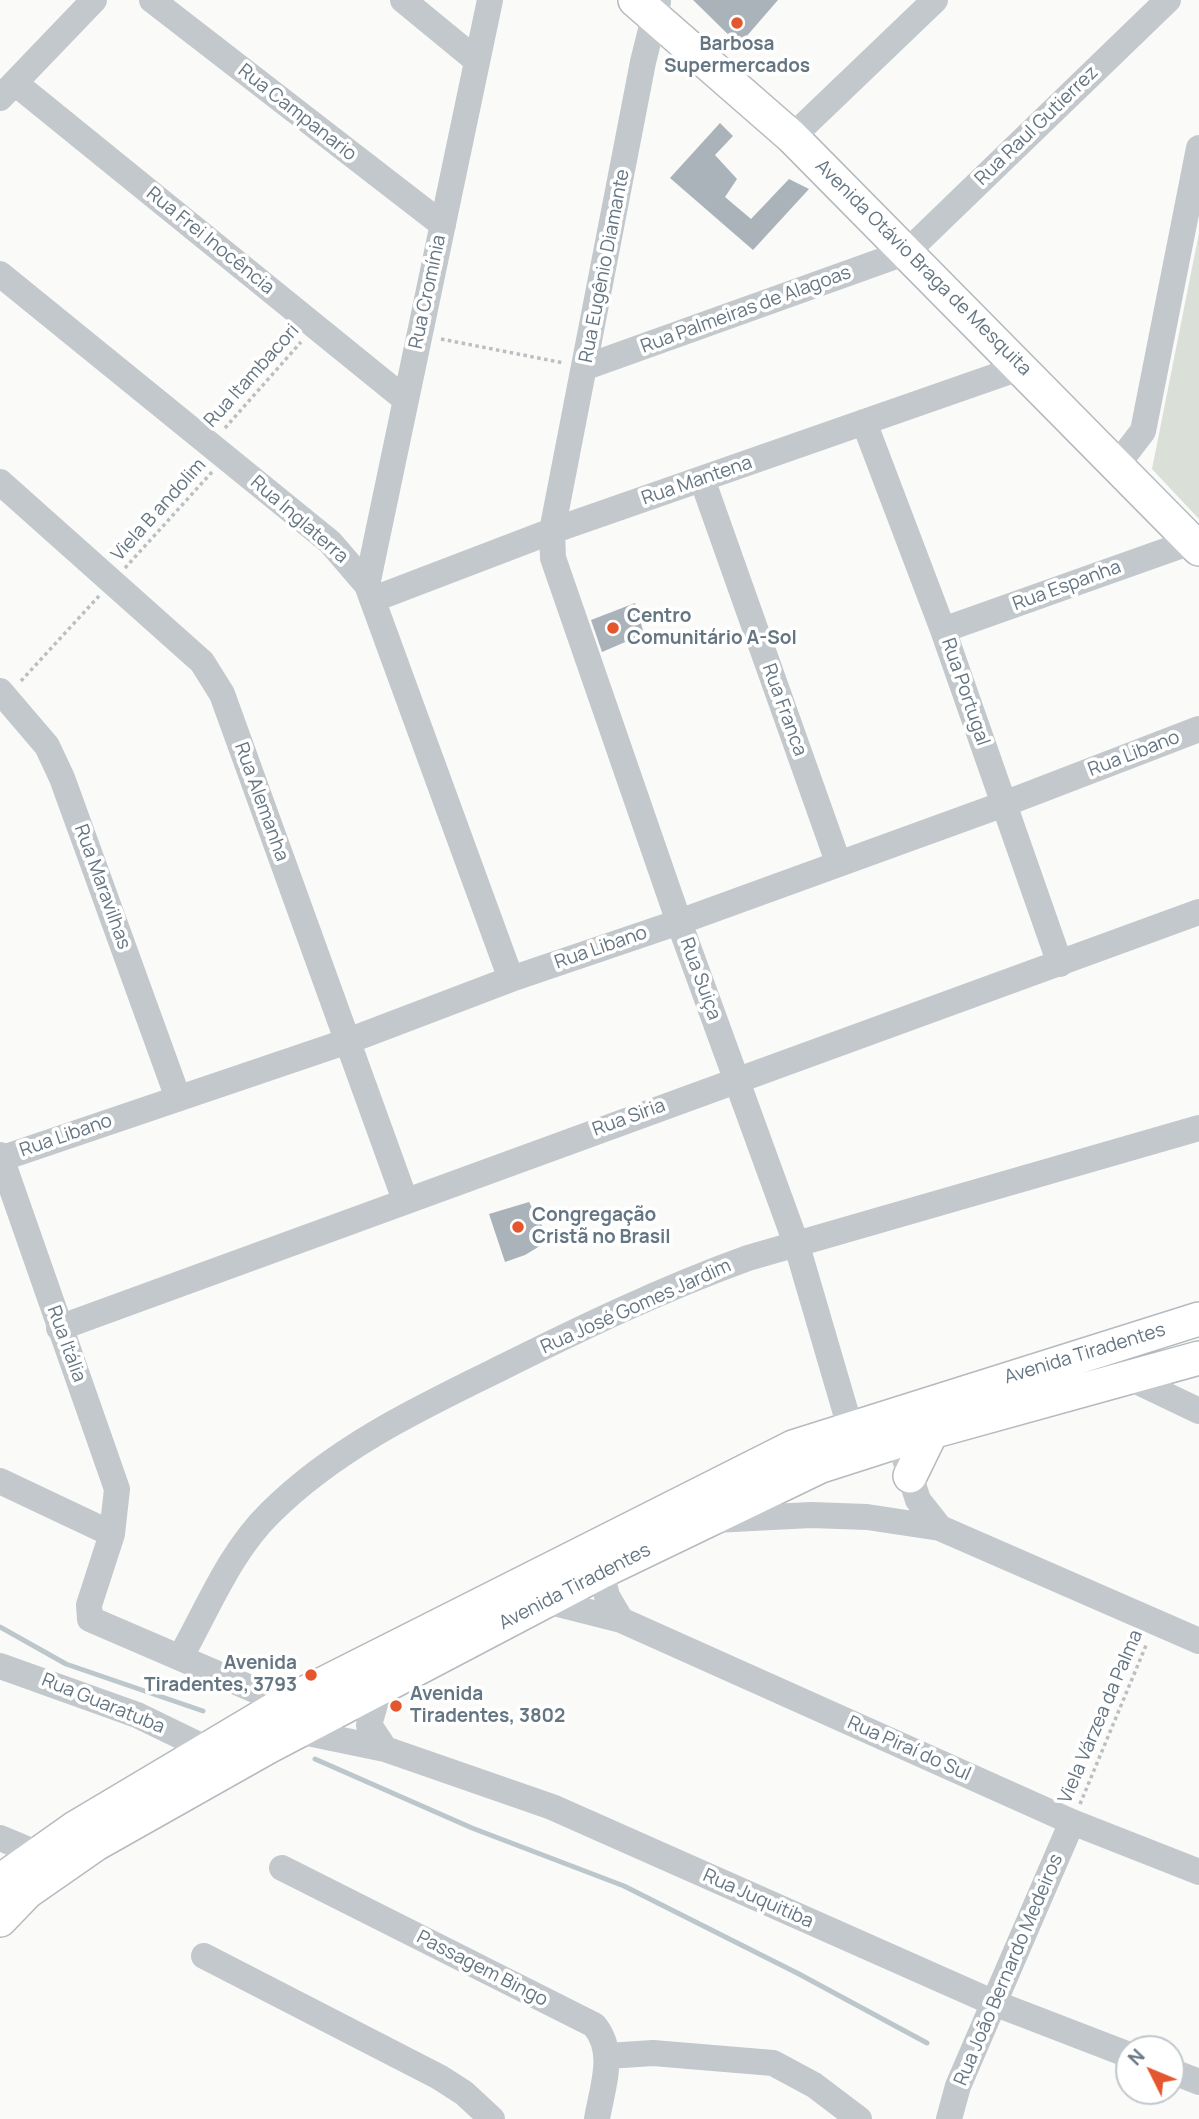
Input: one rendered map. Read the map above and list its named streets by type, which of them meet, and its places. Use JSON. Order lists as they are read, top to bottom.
{
  "streets": {
    "main road": ["Avenida Otávio Braga de Mesquita", "Avenida Tiradentes"],
    "street": [
      "Rua Campanario",
      "Rua Raul Gutierrez",
      "Rua Frei Inocência",
      "Rua Eugênio Diamante",
      "Rua Cromínia",
      "Rua Palmeiras de Alagoas",
      "Rua Mantena",
      "Rua Inglaterra",
      "Rua Espanha",
      "Rua Portugal",
      "Rua Franca",
      "Rua Libano",
      "Rua Alemanha",
      "Rua Maravilhas",
      "Rua Suiça",
      "Rua Siria",
      "Rua José Gomes Jardim",
      "Rua Itália",
      "Rua Guaratuba",
      "Rua Piraí do Sul",
      "Rua Juquitiba",
      "Passagem Bingo",
      "Rua João Bernardo Medeiros"
    ],
    "path": ["Rua Itambacori", "Viela B andolim", "Viela Várzea da Palma"]
  },
  "crossings": [
    ["Rua Campanario", "Rua Cromínia"],
    ["Rua Raul Gutierrez", "Avenida Otávio Braga de Mesquita"],
    ["Rua Raul Gutierrez", "Rua Palmeiras de Alagoas"],
    ["Rua Frei Inocência", "Rua Cromínia"],
    ["Rua Frei Inocência", "Rua Itambacori"],
    ["Rua Eugênio Diamante", "Avenida Otávio Braga de Mesquita"],
    ["Rua Eugênio Diamante", "Rua Palmeiras de Alagoas"],
    ["Rua Eugênio Diamante", "Rua Mantena"],
    ["Rua Eugênio Diamante", "Rua Suiça"],
    ["Avenida Otávio Braga de Mesquita", "Rua Palmeiras de Alagoas"],
    ["Avenida Otávio Braga de Mesquita", "Rua Mantena"],
    ["Avenida Otávio Braga de Mesquita", "Rua Espanha"],
    ["Rua Cromínia", "Rua Mantena"],
    ["Rua Cromínia", "Rua Inglaterra"],
    ["Rua Itambacori", "Viela B andolim"],
    ["Rua Itambacori", "Rua Inglaterra"],
    ["Rua Mantena", "Rua Inglaterra"],
    ["Rua Mantena", "Rua Portugal"],
    ["Rua Mantena", "Rua Franca"],
    ["Rua Mantena", "Rua Suiça"],
    ["Viela B andolim", "Rua Inglaterra"],
    ["Viela B andolim", "Rua Alemanha"],
    ["Viela B andolim", "Rua Maravilhas"],
    ["Rua Inglaterra", "Rua Libano"],
    ["Rua Espanha", "Rua Portugal"],
    ["Rua Portugal", "Rua Libano"],
    ["Rua Portugal", "Rua Siria"],
    ["Rua Franca", "Rua Libano"],
    ["Rua Libano", "Rua Alemanha"],
    ["Rua Libano", "Rua Maravilhas"],
    ["Rua Libano", "Rua Suiça"],
    ["Rua Libano", "Rua Itália"],
    ["Rua Alemanha", "Rua Siria"],
    ["Rua Suiça", "Rua Siria"],
    ["Rua Suiça", "Rua José Gomes Jardim"],
    ["Rua Suiça", "Avenida Tiradentes"],
    ["Rua Siria", "Rua Itália"],
    ["Rua José Gomes Jardim", "Rua Itália"],
    ["Rua José Gomes Jardim", "Rua Juquitiba"],
    ["Rua Itália", "Rua Juquitiba"],
    ["Avenida Tiradentes", "Rua Guaratuba"],
    ["Avenida Tiradentes", "Rua Piraí do Sul"],
    ["Avenida Tiradentes", "Rua Juquitiba"],
    ["Viela Várzea da Palma", "Rua Piraí do Sul"],
    ["Viela Várzea da Palma", "Rua João Bernardo Medeiros"],
    ["Rua Piraí do Sul", "Rua João Bernardo Medeiros"],
    ["Rua Juquitiba", "Rua João Bernardo Medeiros"]
  ],
  "places": [
    "Barbosa Supermercados",
    "Centro Comunitário A-Sol",
    "Congregação Cristã no Brasil",
    "Avenida Tiradentes, 3793",
    "Avenida Tiradentes, 3802"
  ],
  "north": "top left"
}
